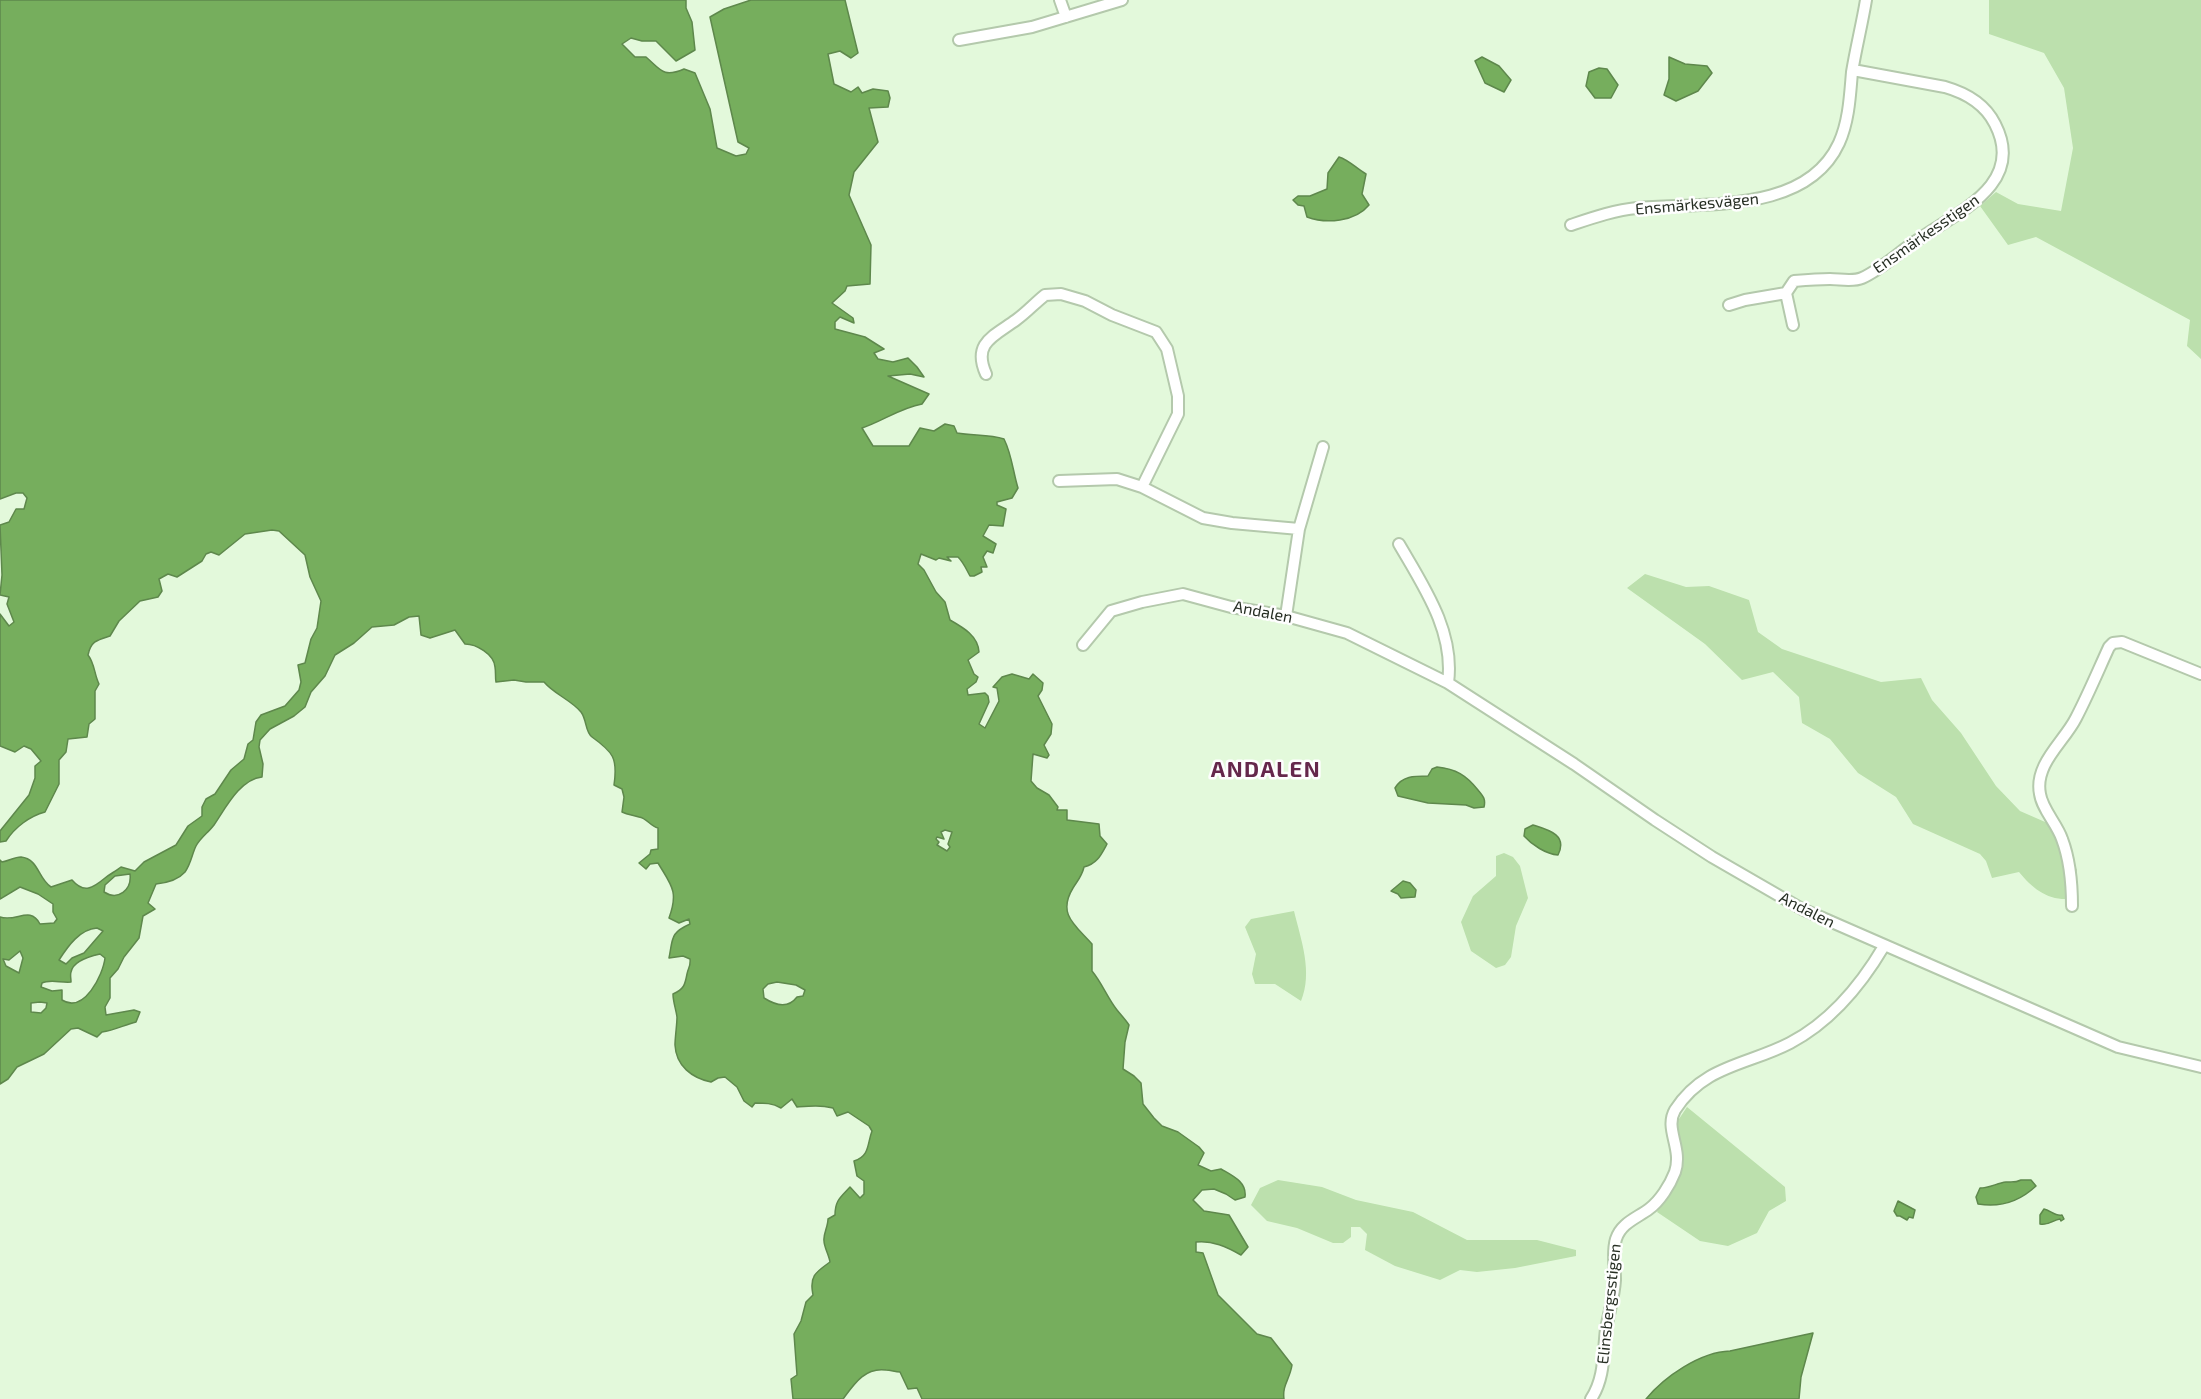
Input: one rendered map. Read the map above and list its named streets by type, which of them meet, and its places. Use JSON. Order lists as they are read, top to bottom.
{
  "streets": {
    "street": [
      "Ensmärkesvägen",
      "Ensmärkesstigen",
      "Andalen",
      "Elinsbergsstigen"
    ]
  },
  "crossings": [
    ["Ensmärkesvägen", "Ensmärkesstigen"],
    ["Andalen", "Elinsbergsstigen"]
  ],
  "districts": ["ANDALEN"]
}
